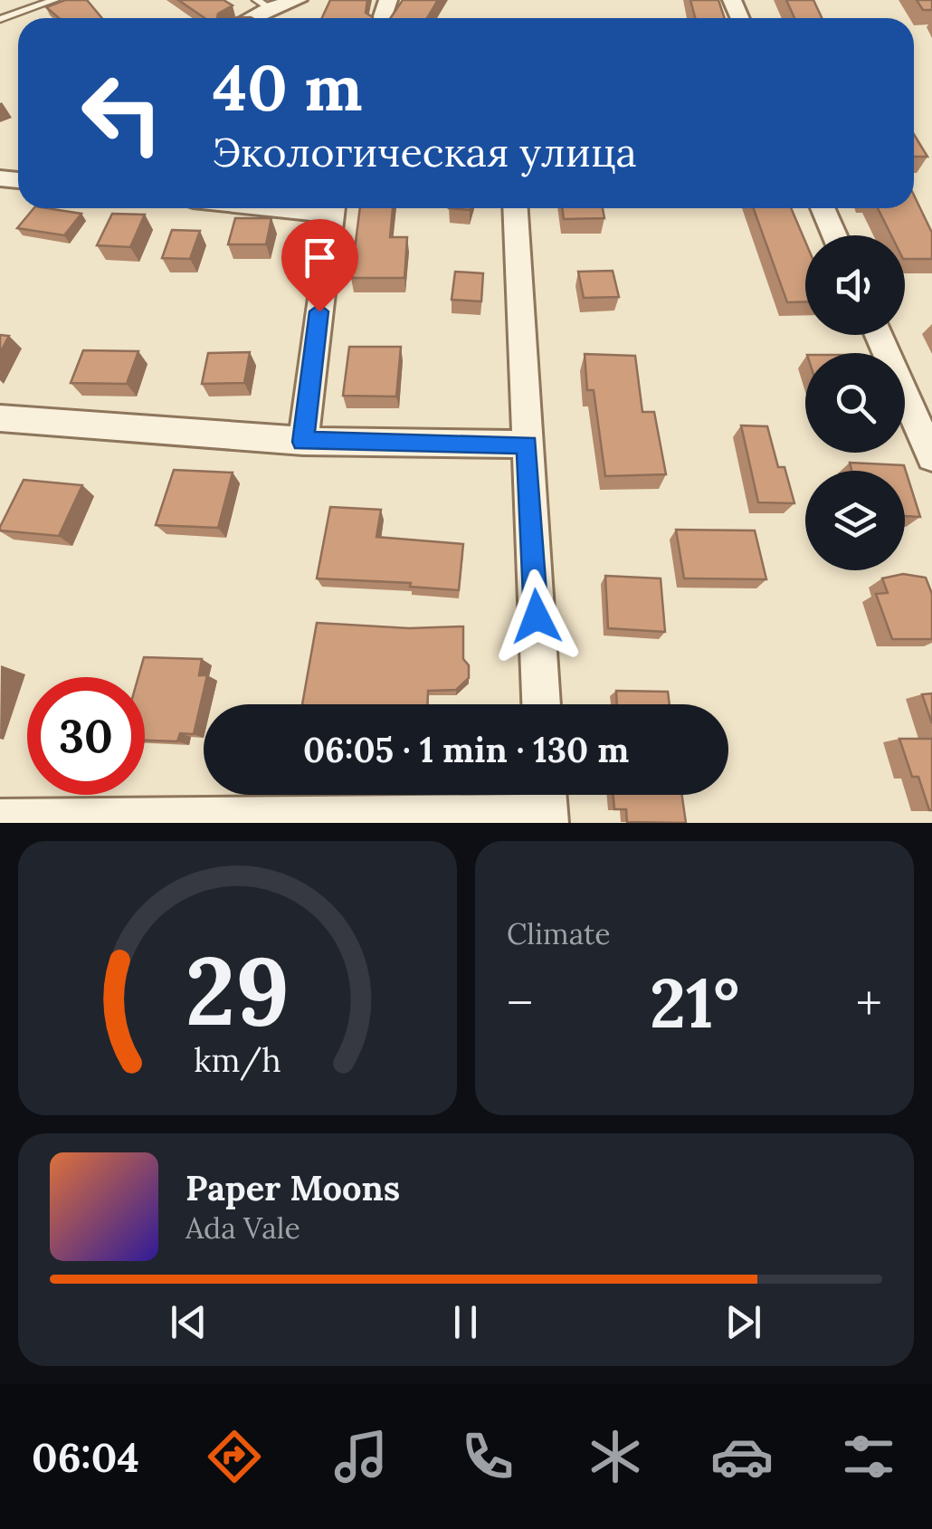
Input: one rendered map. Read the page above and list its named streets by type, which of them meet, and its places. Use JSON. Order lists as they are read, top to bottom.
{
  "page": {
    "turn": ["40 m", "Экологическая улица"],
    "limit": "30",
    "trip": "06:05 · 1 min · 130 m",
    "tile": "Climate",
    "heat": ["−", "21°", "+"],
    "song": ["Paper Moons", "Ada Vale"],
    "tabs": "06:04",
    "gauge": ["29", "km/h"]
  }
}
